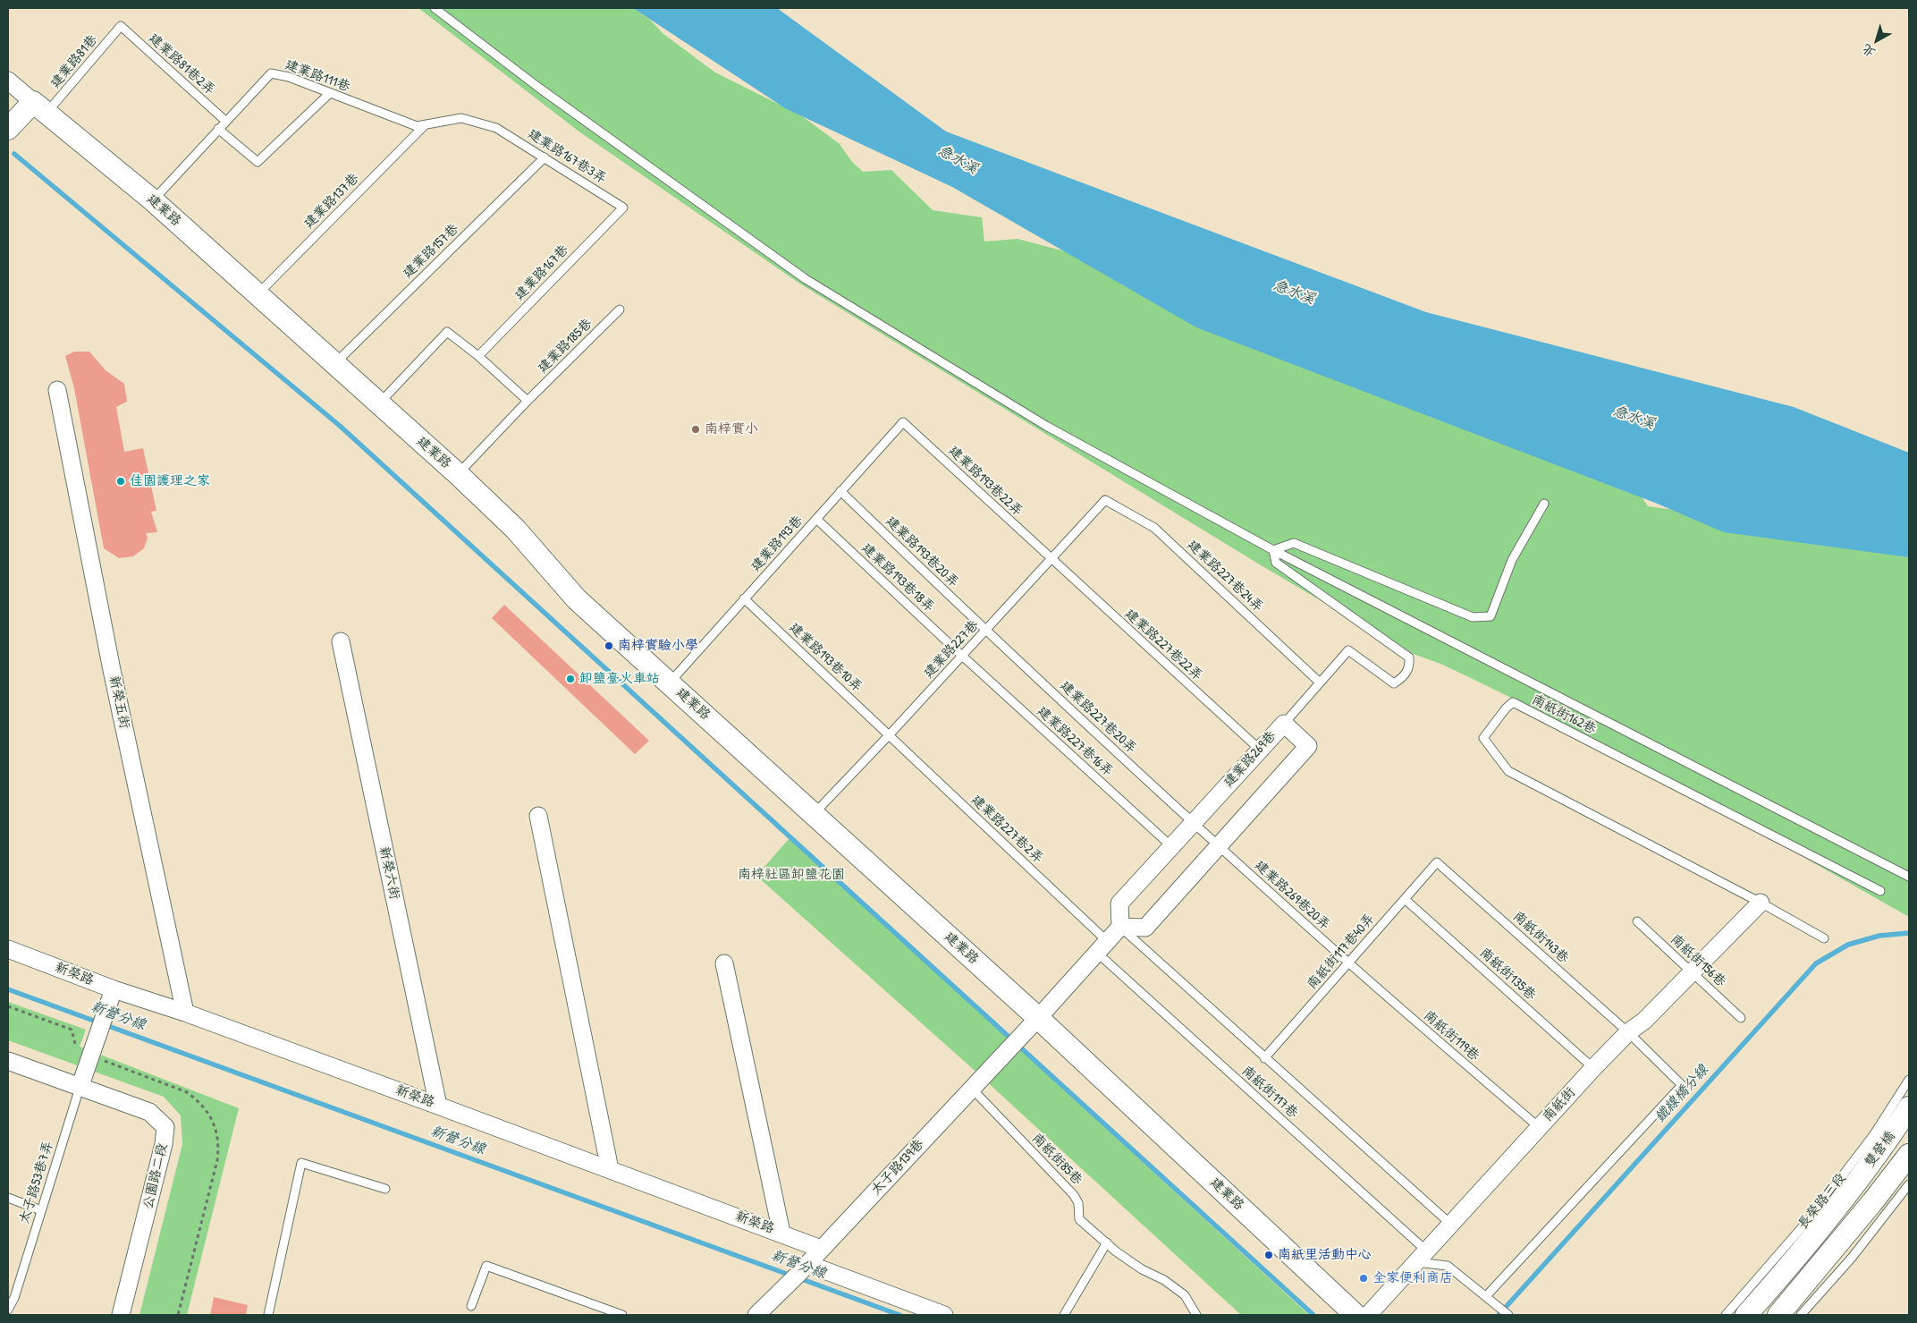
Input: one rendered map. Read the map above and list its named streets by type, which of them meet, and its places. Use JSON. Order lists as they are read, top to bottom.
{
  "streets": {
    "street": [
      "建業路",
      "新榮五街",
      "建業路269巷",
      "新榮六街",
      "新榮路",
      "南紙街",
      "雙營橋",
      "太子路139巷",
      "公園路二段",
      "長榮路三段"
    ],
    "lane": [
      "建業路81巷",
      "建業路81巷2弄",
      "建業路111巷",
      "建業路167巷3弄",
      "建業路137巷",
      "建業路157巷",
      "建業路167巷",
      "建業路185巷",
      "建業路193巷22弄",
      "建業路193巷",
      "建業路193巷20弄",
      "建業路227巷24弄",
      "建業路193巷18弄",
      "建業路227巷22弄",
      "建業路227巷",
      "建業路193巷10弄",
      "南紙街162巷",
      "建業路227巷20弄",
      "建業路227巷16弄",
      "建業路227巷2弄",
      "建業路269巷20弄",
      "南紙街143巷",
      "南紙街117巷40弄",
      "南紙街156巷",
      "南紙街135巷",
      "南紙街119巷",
      "南紙街117巷",
      "南紙街85巷",
      "太子路53巷7弄"
    ]
  },
  "crossings": [
    ["建業路81巷", "建業路81巷2弄"],
    ["建業路81巷", "建業路"],
    ["建業路81巷2弄", "建業路111巷"],
    ["建業路111巷", "建業路167巷3弄"],
    ["建業路111巷", "建業路137巷"],
    ["建業路111巷", "建業路"],
    ["建業路167巷3弄", "建業路157巷"],
    ["建業路167巷3弄", "建業路167巷"],
    ["建業路137巷", "建業路"],
    ["建業路", "建業路157巷"],
    ["建業路", "建業路193巷"],
    ["建業路", "建業路227巷"],
    ["建業路", "太子路139巷"],
    ["建業路193巷22弄", "建業路193巷"],
    ["建業路193巷22弄", "建業路227巷22弄"],
    ["建業路193巷22弄", "建業路227巷"],
    ["建業路193巷", "建業路193巷20弄"],
    ["建業路193巷", "建業路193巷18弄"],
    ["建業路193巷", "建業路193巷10弄"],
    ["建業路193巷20弄", "建業路227巷"],
    ["建業路193巷20弄", "建業路227巷20弄"],
    ["建業路227巷24弄", "建業路227巷"],
    ["建業路193巷18弄", "建業路227巷"],
    ["建業路193巷18弄", "建業路227巷16弄"],
    ["建業路227巷22弄", "建業路227巷"],
    ["建業路227巷22弄", "建業路269巷"],
    ["建業路227巷", "建業路193巷10弄"],
    ["建業路227巷", "建業路227巷20弄"],
    ["建業路227巷", "建業路227巷16弄"],
    ["建業路227巷", "建業路227巷2弄"],
    ["建業路193巷10弄", "建業路227巷2弄"],
    ["新榮五街", "新榮路"],
    ["南紙街162巷", "南紙街"],
    ["建業路227巷20弄", "建業路269巷"],
    ["建業路227巷20弄", "建業路269巷20弄"],
    ["建業路227巷16弄", "建業路269巷"],
    ["建業路269巷", "建業路269巷20弄"],
    ["建業路269巷", "南紙街117巷"],
    ["建業路227巷2弄", "南紙街117巷"],
    ["新榮六街", "新榮路"],
    ["建業路269巷20弄", "南紙街117巷40弄"],
    ["建業路269巷20弄", "南紙街119巷"],
    ["南紙街143巷", "南紙街117巷40弄"],
    ["南紙街143巷", "南紙街"],
    ["南紙街117巷40弄", "南紙街135巷"],
    ["南紙街117巷40弄", "南紙街119巷"],
    ["南紙街117巷40弄", "南紙街117巷"],
    ["南紙街156巷", "南紙街"],
    ["新榮路", "太子路139巷"],
    ["南紙街135巷", "南紙街"],
    ["南紙街119巷", "南紙街"],
    ["南紙街117巷", "南紙街"],
    ["雙營橋", "長榮路三段"],
    ["南紙街85巷", "太子路139巷"],
    ["公園路二段", "太子路53巷7弄"]
  ],
  "water": ["急水溪", "新營分線", "鐵線橋分線"],
  "parks": ["南梓社區卸鹽花園"],
  "places": [
    "南梓實小",
    "佳園護理之家",
    "南梓實驗小學",
    "卸鹽臺火車站",
    "南紙里活動中心",
    "全家便利商店"
  ],
  "north": "bottom left"
}
